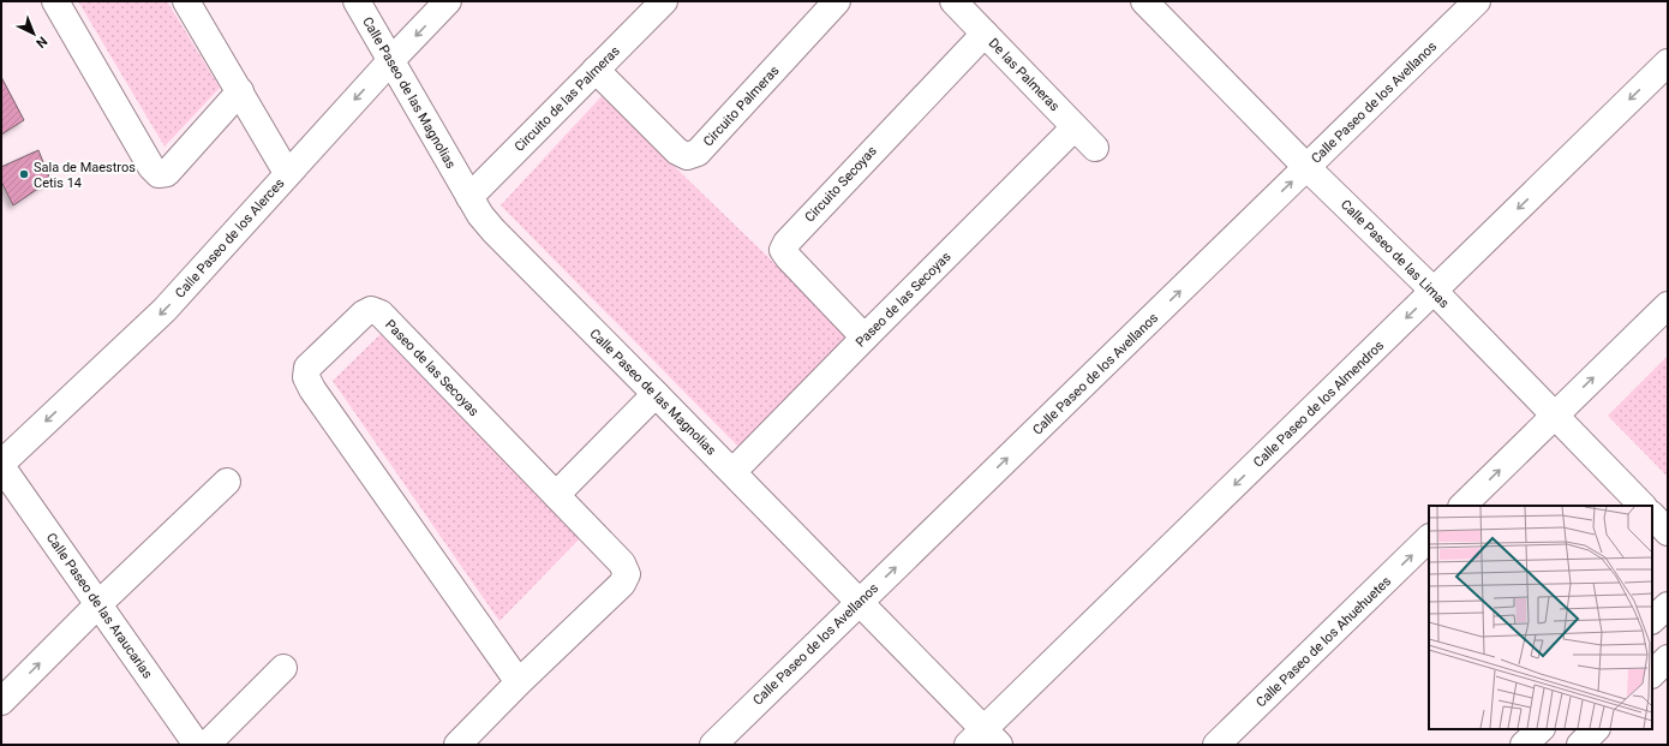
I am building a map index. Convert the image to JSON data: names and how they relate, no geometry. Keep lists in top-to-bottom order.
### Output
{
  "streets": {
    "street": [
      "De las Palmeras",
      "Calle Paseo de las Magnolias",
      "Circuito de las Palmeras",
      "Calle Paseo de los Avellanos",
      "Circuito Palmeras",
      "Circuito Secoyas",
      "Calle Paseo de los Alerces",
      "Calle Paseo de las Limas",
      "Paseo de las Secoyas",
      "Calle Paseo de los Almendros",
      "Calle Paseo de las Araucarias",
      "Calle Paseo de los Ahuehuetes"
    ]
  },
  "crossings": [
    ["De las Palmeras", "Circuito Secoyas"],
    ["De las Palmeras", "Paseo de las Secoyas"],
    ["Calle Paseo de las Magnolias", "Circuito de las Palmeras"],
    ["Calle Paseo de las Magnolias", "Calle Paseo de los Avellanos"],
    ["Calle Paseo de las Magnolias", "Calle Paseo de los Alerces"],
    ["Calle Paseo de las Magnolias", "Paseo de las Secoyas"],
    ["Calle Paseo de las Magnolias", "Calle Paseo de los Almendros"],
    ["Circuito de las Palmeras", "Circuito Palmeras"],
    ["Calle Paseo de los Avellanos", "Calle Paseo de las Limas"],
    ["Circuito Secoyas", "Paseo de las Secoyas"],
    ["Calle Paseo de los Alerces", "Calle Paseo de las Araucarias"],
    ["Calle Paseo de las Limas", "Calle Paseo de los Almendros"]
  ],
  "one_way": [
    "Calle Paseo de los Avellanos",
    "Calle Paseo de los Alerces",
    "Calle Paseo de los Almendros",
    "Calle Paseo de los Ahuehuetes"
  ],
  "places": ["Sala de Maestros Cetis 14"],
  "north": "bottom right"
}
